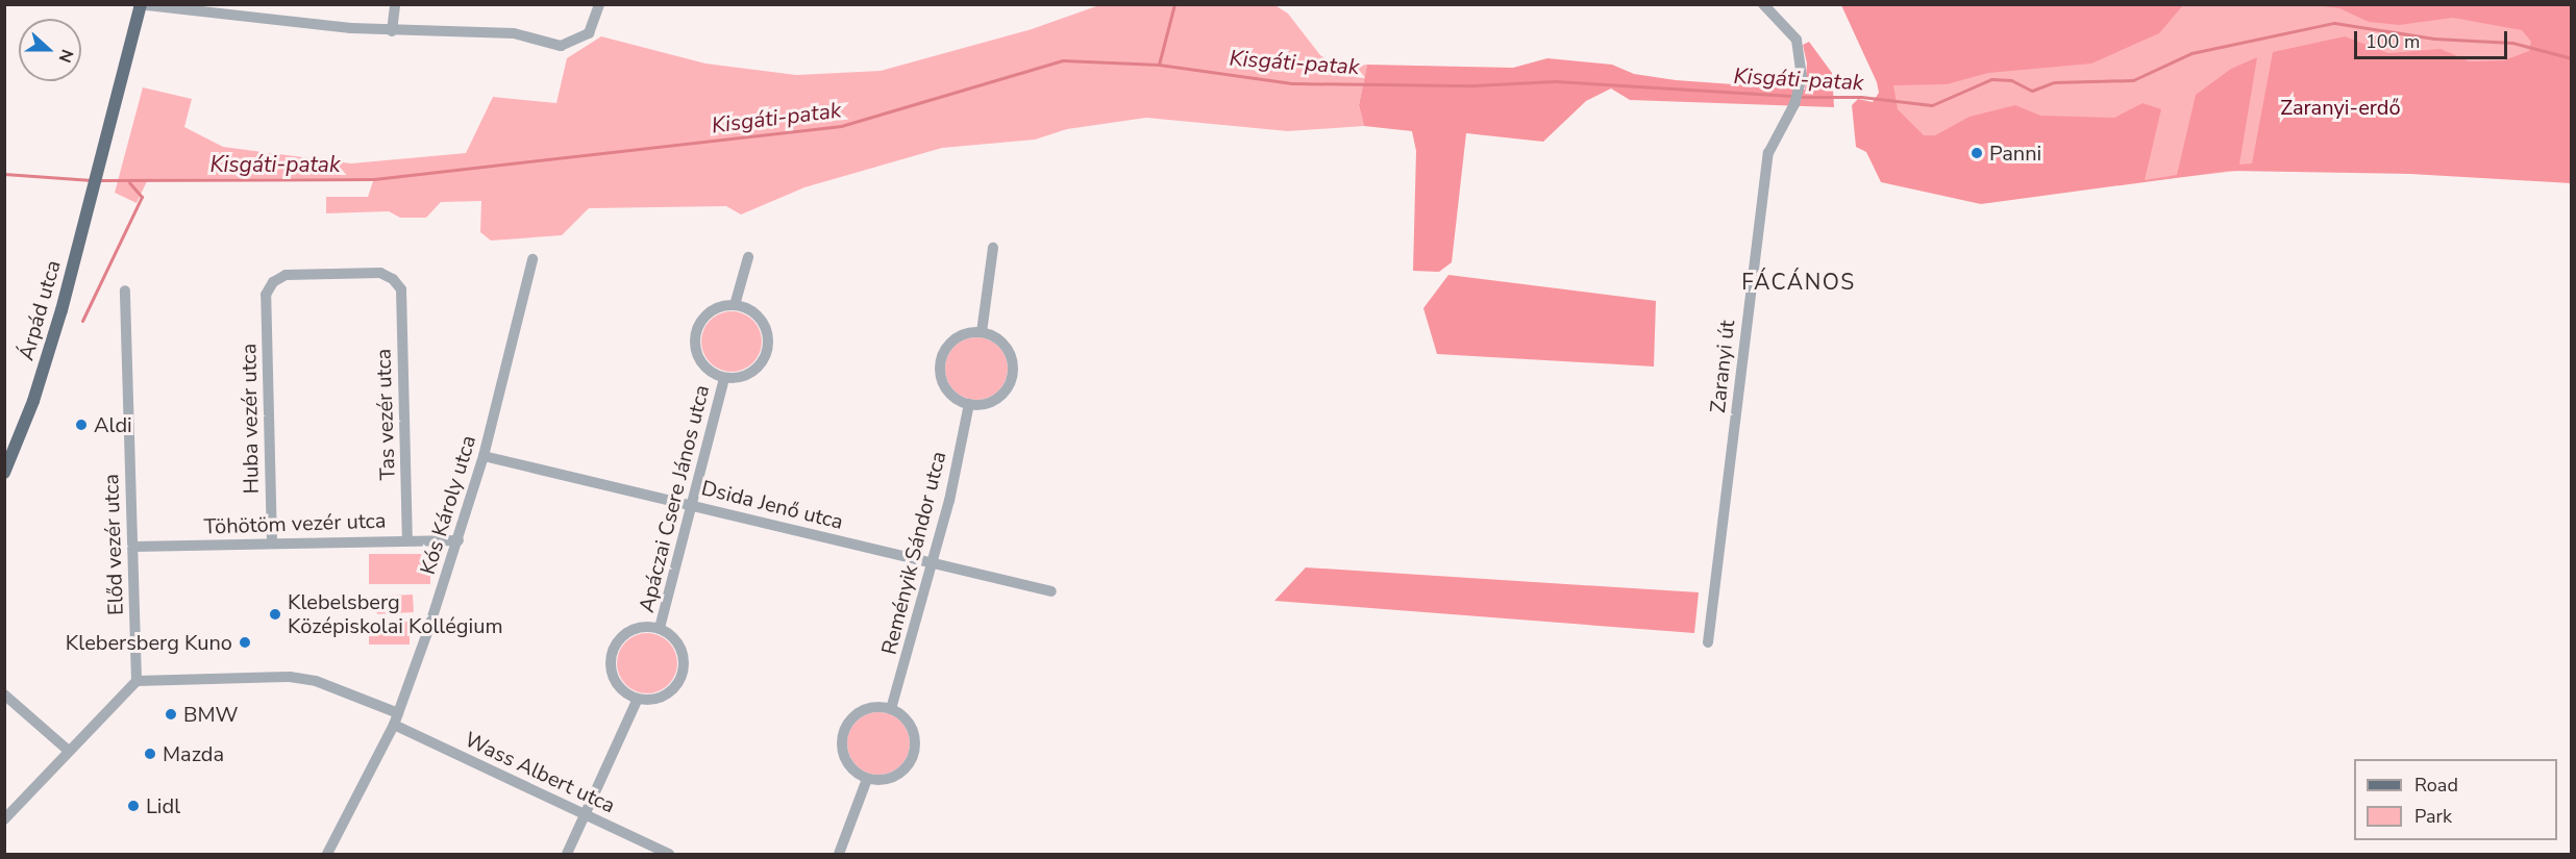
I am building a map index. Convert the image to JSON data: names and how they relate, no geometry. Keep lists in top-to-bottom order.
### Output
{
  "streets": {
    "main road": ["Árpád utca"],
    "street": [
      "Zaranyi út",
      "Tas vezér utca",
      "Huba vezér utca",
      "Apáczai Csere János utca",
      "Kós Károly utca",
      "Dsida Jenő utca",
      "Töhötöm vezér utca",
      "Előd vezér utca",
      "Reményik Sándor utca",
      "Wass Albert utca"
    ]
  },
  "crossings": [
    ["Tas vezér utca", "Huba vezér utca"],
    ["Tas vezér utca", "Töhötöm vezér utca"],
    ["Huba vezér utca", "Töhötöm vezér utca"],
    ["Apáczai Csere János utca", "Dsida Jenő utca"],
    ["Kós Károly utca", "Dsida Jenő utca"],
    ["Kós Károly utca", "Töhötöm vezér utca"],
    ["Kós Károly utca", "Wass Albert utca"],
    ["Dsida Jenő utca", "Reményik Sándor utca"],
    ["Töhötöm vezér utca", "Előd vezér utca"],
    ["Előd vezér utca", "Wass Albert utca"]
  ],
  "districts": ["FÁCÁNOS"],
  "water": ["Kisgáti-patak"],
  "parks": ["Zaranyi-erdő"],
  "places": [
    "Panni",
    "Aldi",
    "Klebelsberg Középiskolai Kollégium",
    "Klebersberg Kuno",
    "BMW",
    "Mazda",
    "Lidl"
  ],
  "legend": ["Road", "Park"],
  "scale_bar": "100 m",
  "north": "right"
}
